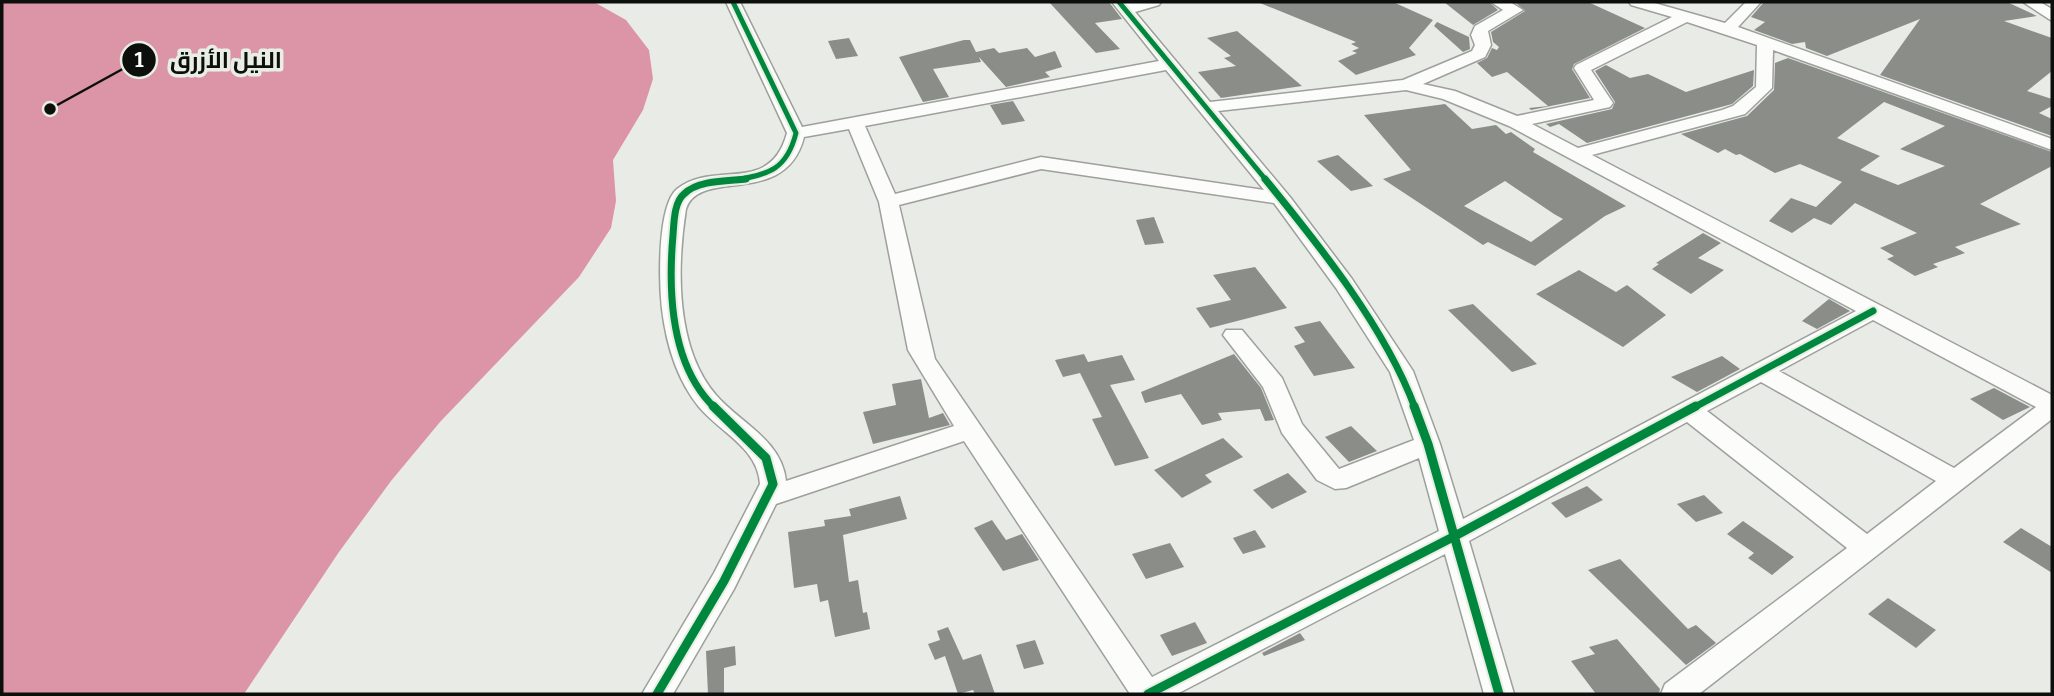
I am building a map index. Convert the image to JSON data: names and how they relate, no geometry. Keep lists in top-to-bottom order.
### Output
{
  "places": ["النيل الأزرق"]
}
